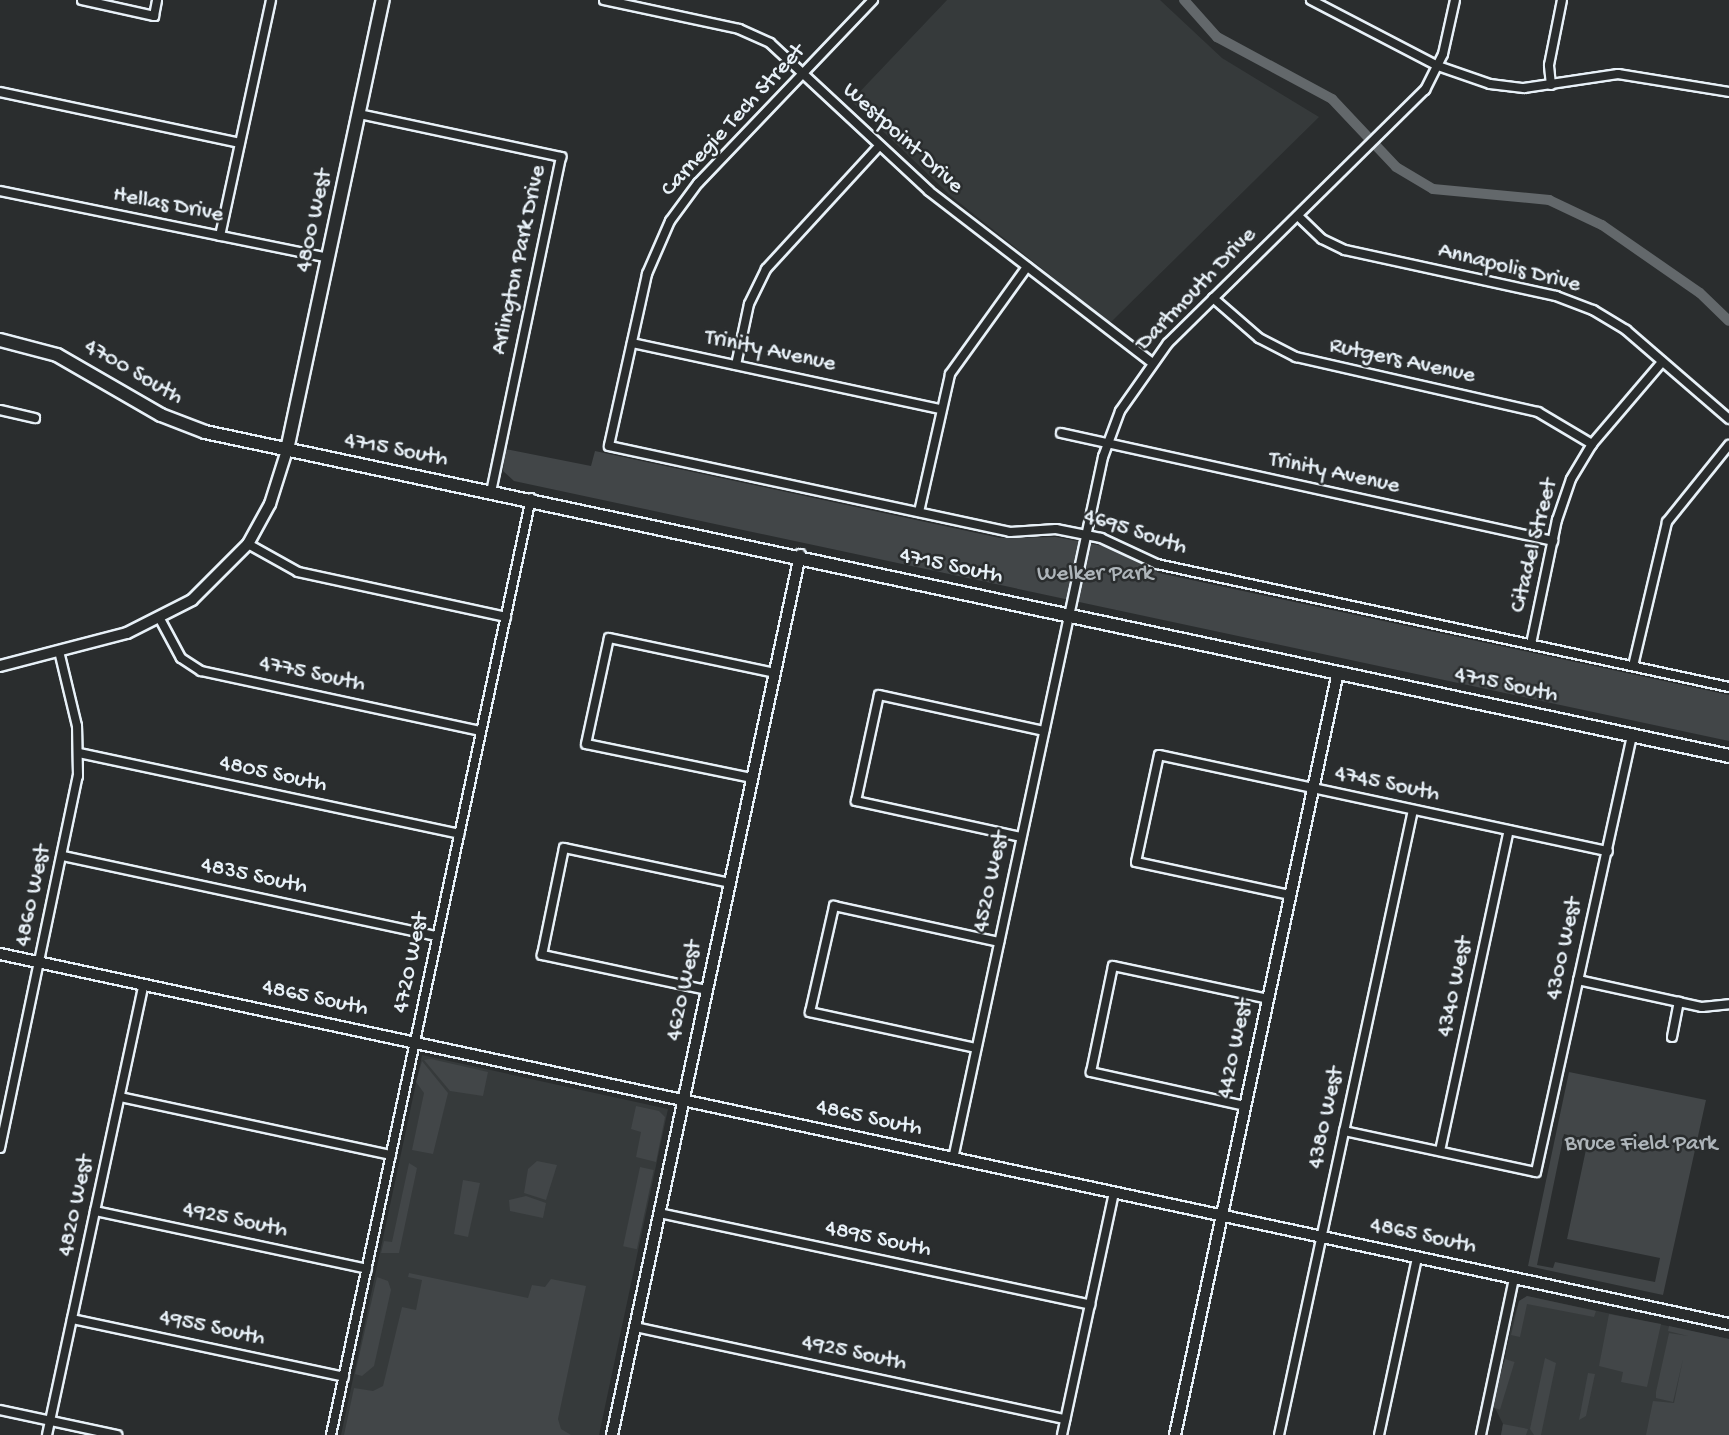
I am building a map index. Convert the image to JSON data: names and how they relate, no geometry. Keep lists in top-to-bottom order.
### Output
{
  "streets": {
    "main road": ["4800 West", "4700 South", "4715 South"],
    "street": [
      "Carnegie Tech Street",
      "Westpoint Drive",
      "Hellas Drive",
      "Arlington Park Drive",
      "Annapolis Drive",
      "Dartmouth Drive",
      "Trinity Avenue",
      "Rutgers Avenue",
      "4695 South",
      "Citadel Street",
      "4775 South",
      "4805 South",
      "4745 South",
      "4835 South",
      "4520 West",
      "4860 West",
      "4300 West",
      "4720 West",
      "4340 West",
      "4620 West",
      "4865 South",
      "4420 West",
      "4380 West",
      "4820 West",
      "4925 South",
      "4895 South",
      "4955 South"
    ]
  },
  "crossings": [
    ["Carnegie Tech Street", "Westpoint Drive"],
    ["Carnegie Tech Street", "Trinity Avenue"],
    ["Carnegie Tech Street", "4695 South"],
    ["Westpoint Drive", "Dartmouth Drive"],
    ["Hellas Drive", "4800 West"],
    ["4800 West", "Arlington Park Drive"],
    ["4800 West", "4700 South"],
    ["4800 West", "4715 South"],
    ["Arlington Park Drive", "4715 South"],
    ["Annapolis Drive", "Dartmouth Drive"],
    ["Annapolis Drive", "Citadel Street"],
    ["Dartmouth Drive", "Trinity Avenue"],
    ["Dartmouth Drive", "Rutgers Avenue"],
    ["Dartmouth Drive", "4715 South"],
    ["Dartmouth Drive", "4695 South"],
    ["Dartmouth Drive", "4520 West"],
    ["Trinity Avenue", "Citadel Street"],
    ["Rutgers Avenue", "Citadel Street"],
    ["4700 South", "4715 South"],
    ["4715 South", "4520 West"],
    ["4715 South", "4300 West"],
    ["4715 South", "4720 West"],
    ["4715 South", "4620 West"],
    ["4715 South", "4420 West"],
    ["4695 South", "Citadel Street"],
    ["4775 South", "4720 West"],
    ["4805 South", "4860 West"],
    ["4805 South", "4720 West"],
    ["4745 South", "4300 West"],
    ["4745 South", "4340 West"],
    ["4745 South", "4420 West"],
    ["4745 South", "4380 West"],
    ["4835 South", "4860 West"],
    ["4835 South", "4720 West"],
    ["4520 West", "4865 South"],
    ["4860 West", "4865 South"],
    ["4300 West", "4340 West"],
    ["4720 West", "4865 South"],
    ["4720 West", "4925 South"],
    ["4720 West", "4955 South"],
    ["4620 West", "4865 South"],
    ["4620 West", "4925 South"],
    ["4620 West", "4895 South"],
    ["4865 South", "4420 West"],
    ["4865 South", "4380 West"],
    ["4865 South", "4820 West"],
    ["4820 West", "4925 South"],
    ["4820 West", "4955 South"]
  ],
  "parks": ["Welker Park", "Bruce Field Park"]
}
